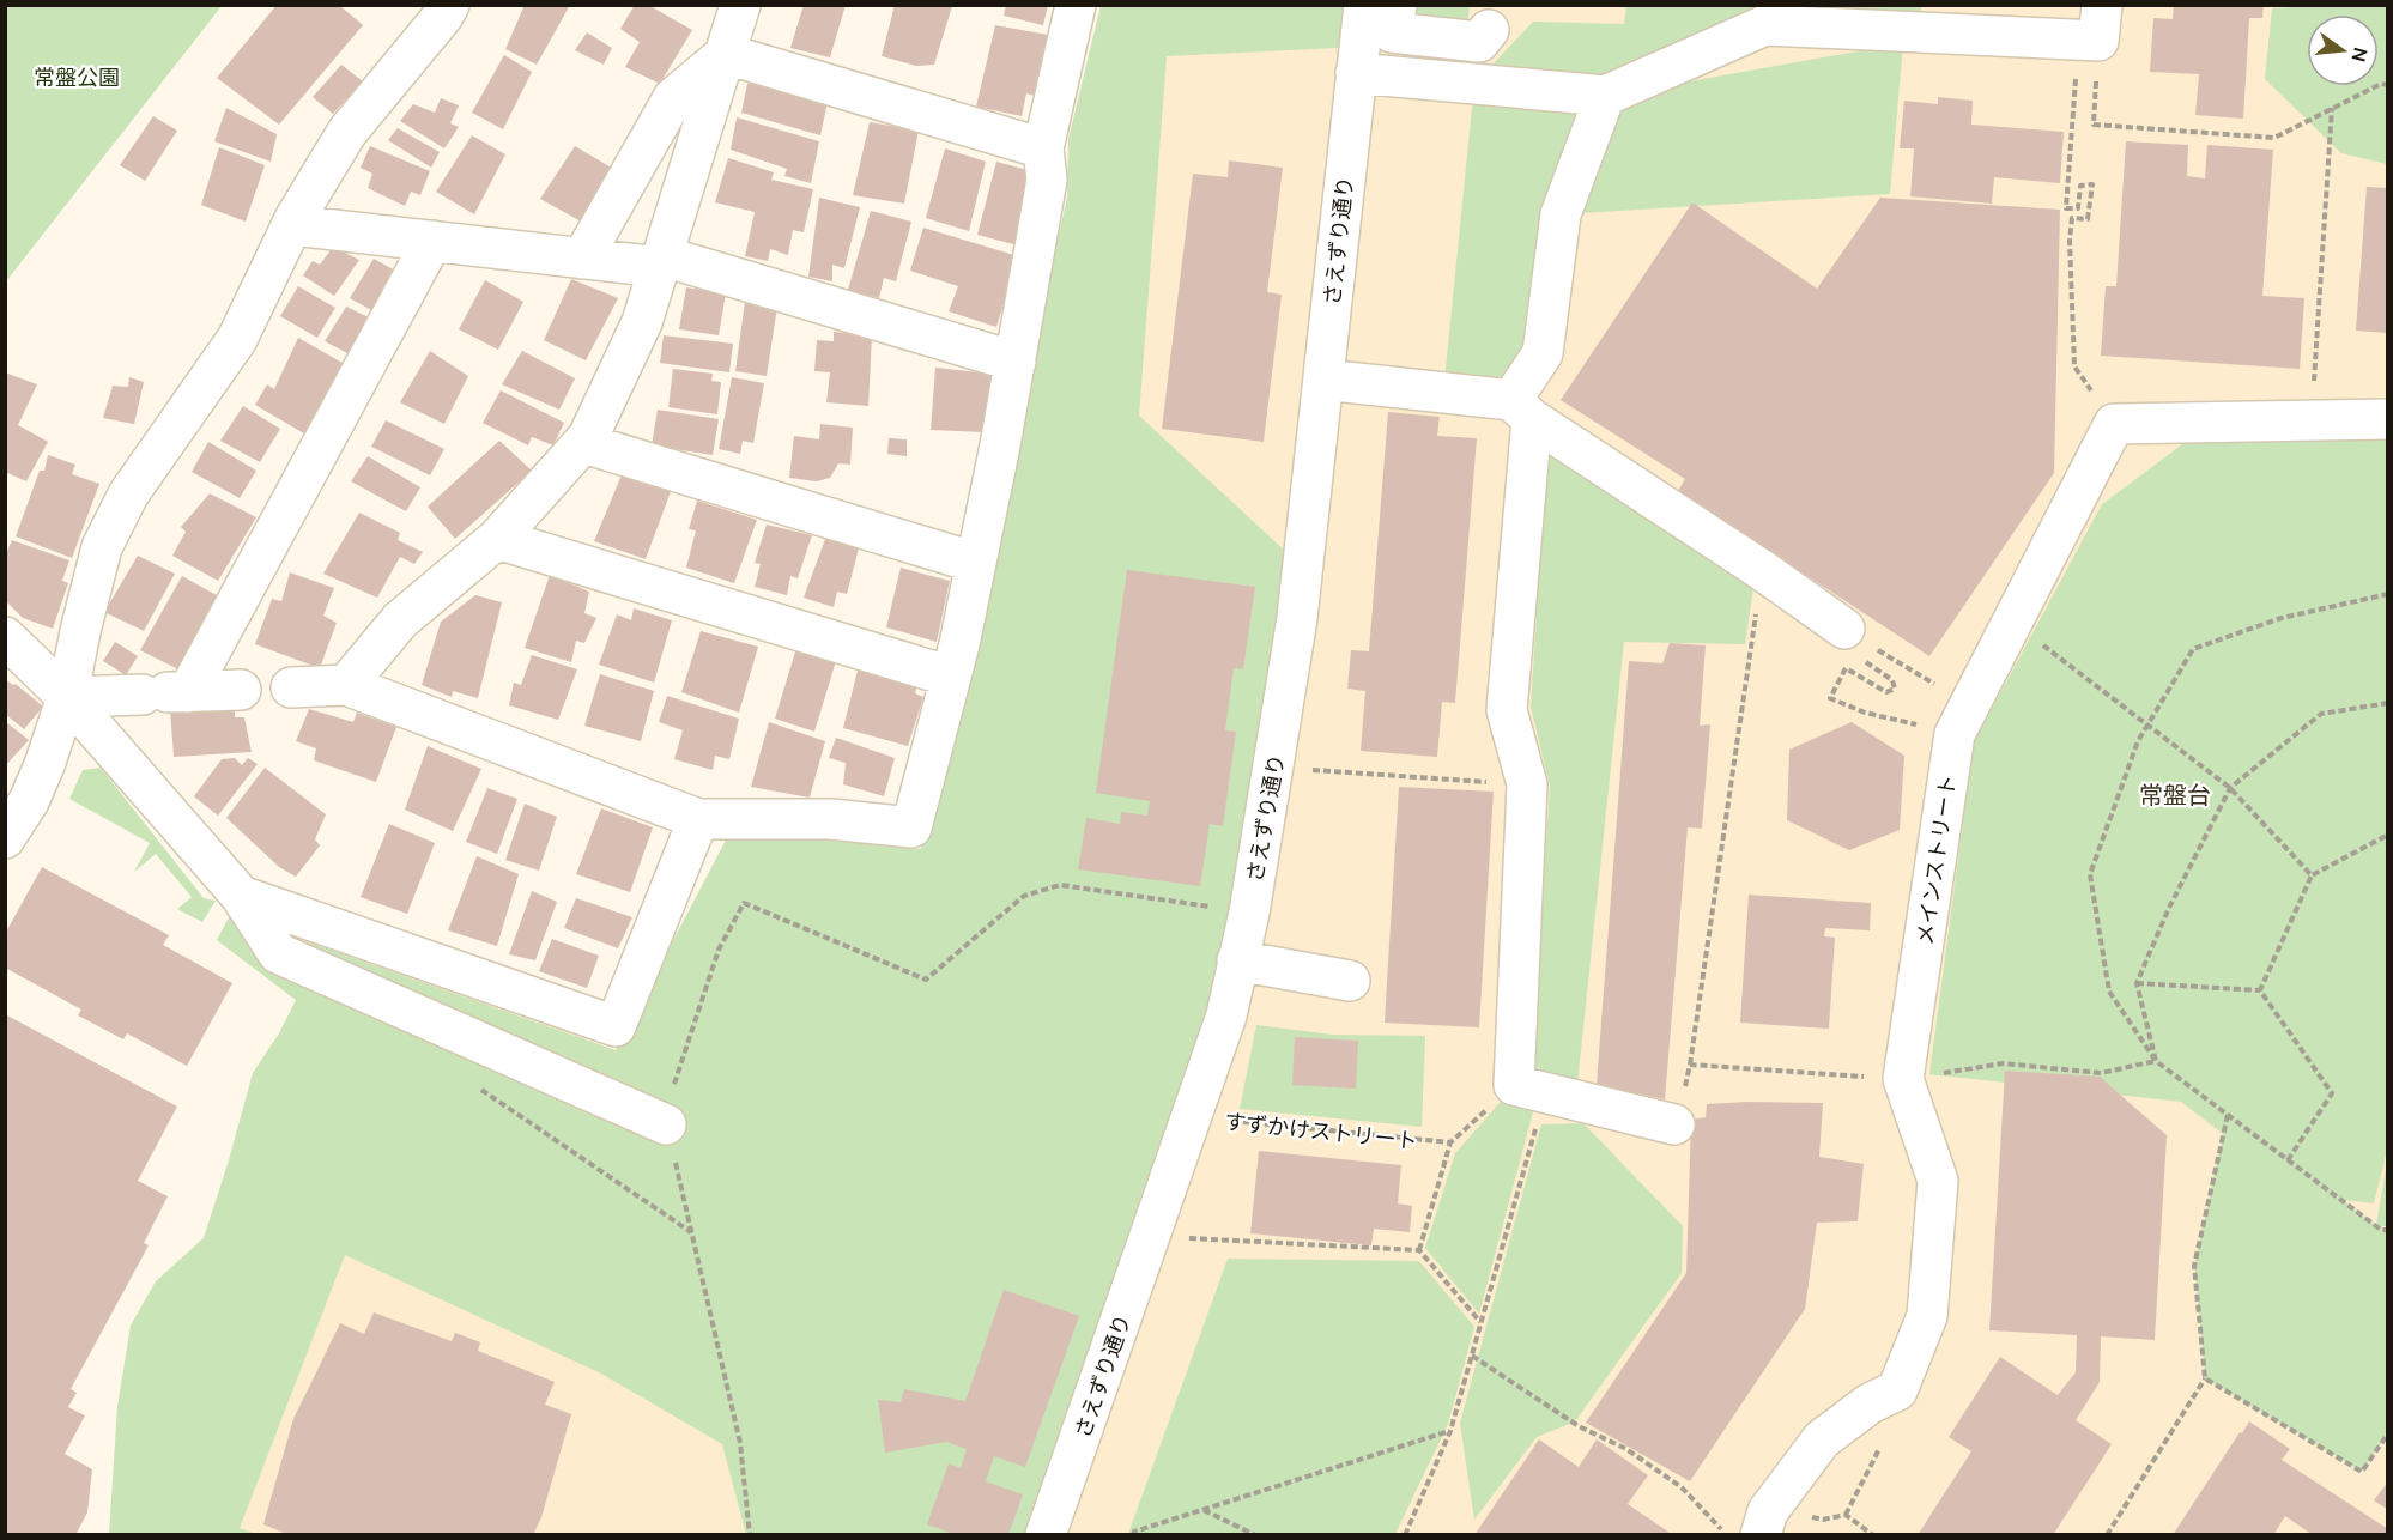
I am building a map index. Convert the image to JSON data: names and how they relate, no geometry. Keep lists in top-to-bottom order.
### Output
{
  "streets": {
    "street": ["さえずり通り", "メインストリート"],
    "path": ["すずかけストリート"]
  },
  "crossings": [
    ["さえずり通り", "すずかけストリート"]
  ],
  "districts": ["常盤台"],
  "parks": ["常盤公園"],
  "north": "right"
}
